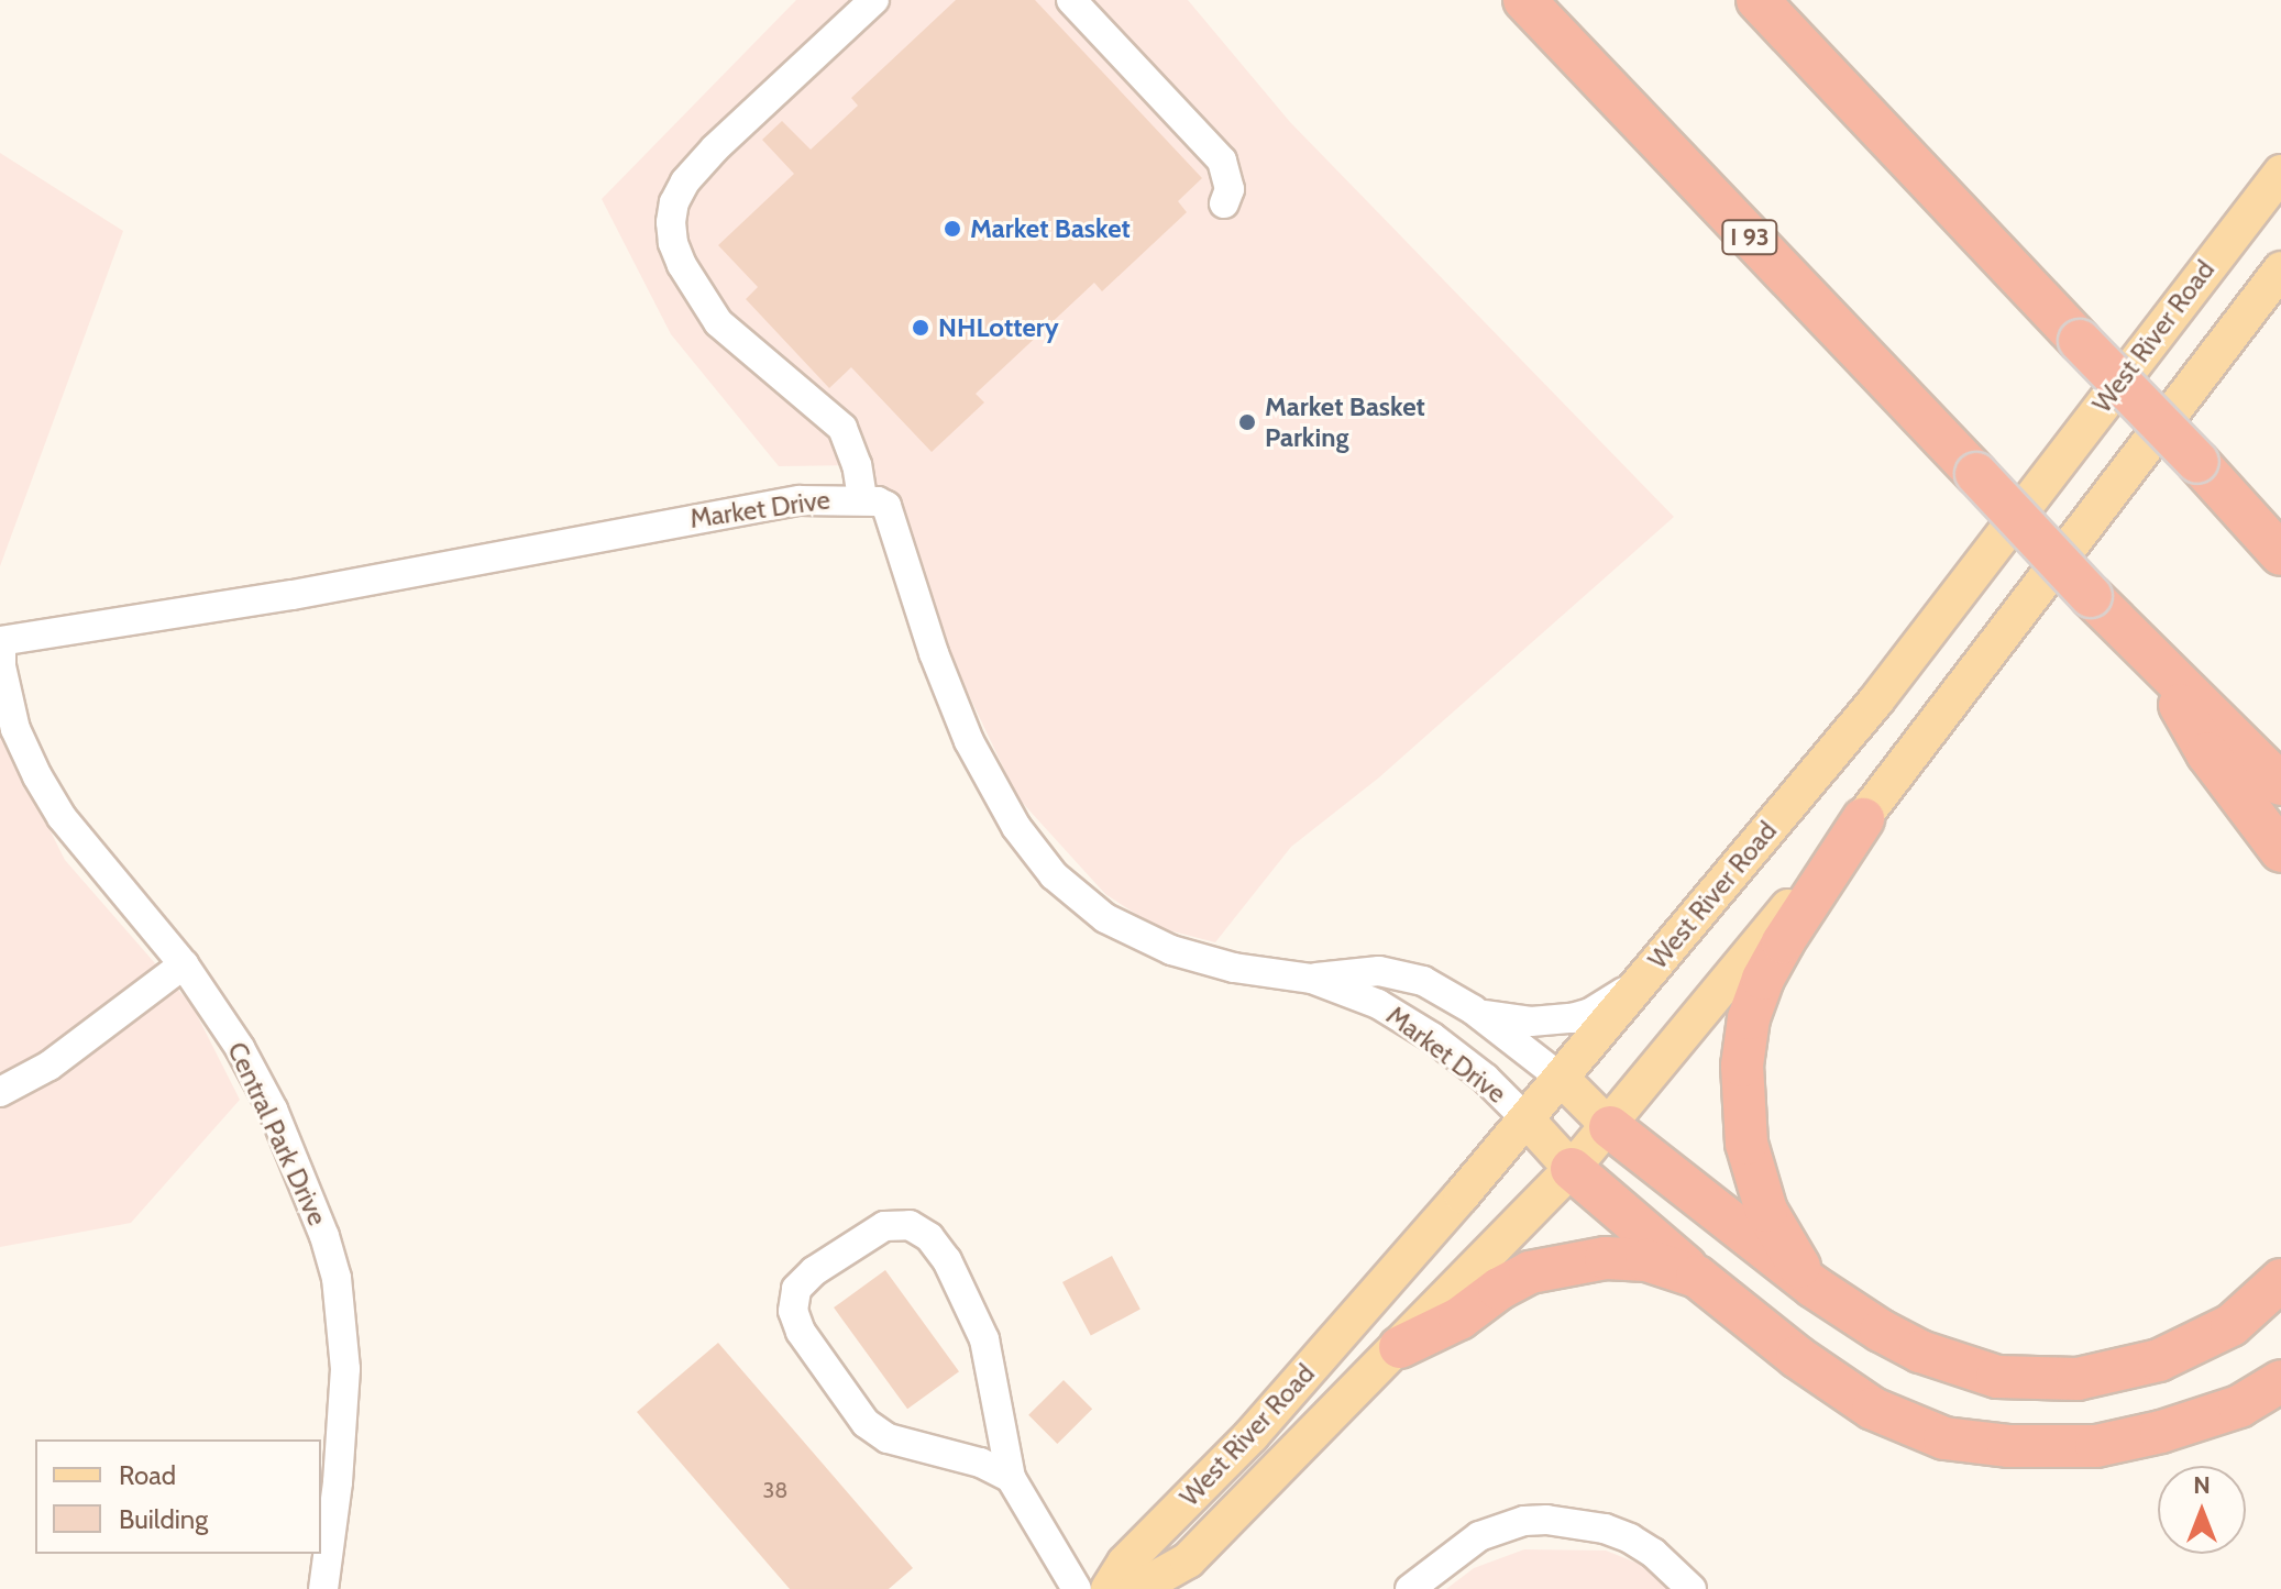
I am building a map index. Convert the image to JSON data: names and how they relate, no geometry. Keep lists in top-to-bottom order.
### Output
{
  "streets": {
    "highway": ["I 93"],
    "main road": ["West River Road"],
    "street": ["Market Drive", "Central Park Drive"]
  },
  "crossings": [
    ["West River Road", "Market Drive"],
    ["Market Drive", "Central Park Drive"]
  ],
  "places": ["Market Basket", "NHLottery", "Market Basket Parking"],
  "house_numbers": ["38"],
  "legend": ["Road", "Building"],
  "north": "top"
}
